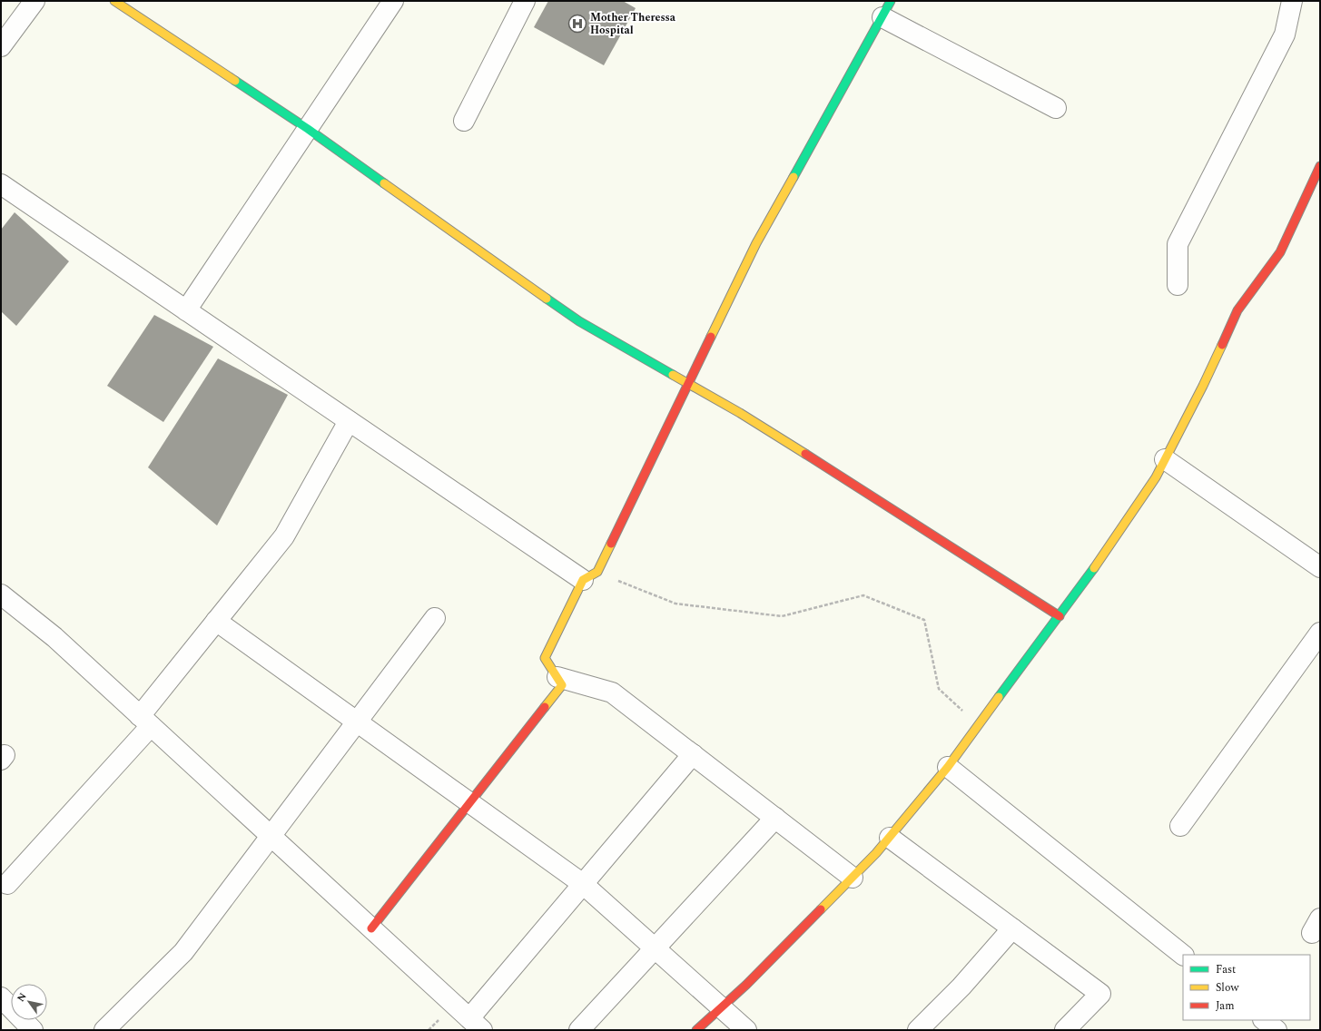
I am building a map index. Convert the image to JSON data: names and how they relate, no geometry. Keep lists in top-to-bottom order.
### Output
{
  "places": {
    "hospital": ["Mother Theressa Hospital"]
  },
  "legend": ["Fast", "Slow", "Jam"],
  "north": "top left"
}
